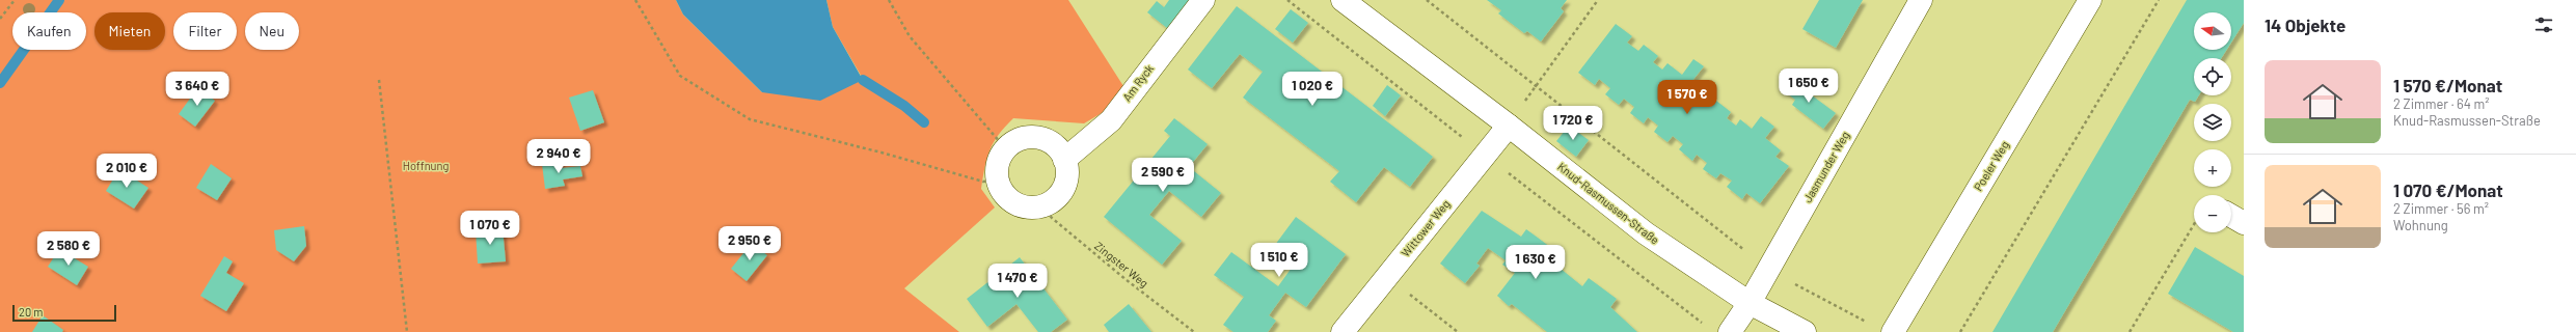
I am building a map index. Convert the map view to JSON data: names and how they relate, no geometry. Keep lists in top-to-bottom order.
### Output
{
  "streets": {
    "street": [
      "Am Ryck",
      "Poeler Weg",
      "Jasmunder Weg",
      "Knud-Rasmussen-Straße",
      "Wittower Weg"
    ],
    "path": ["Zingster Weg"]
  },
  "crossings": [
    ["Am Ryck", "Zingster Weg"],
    ["Jasmunder Weg", "Knud-Rasmussen-Straße"],
    ["Knud-Rasmussen-Straße", "Wittower Weg"]
  ],
  "parks": ["Hoffnung"],
  "scale_bar": "20 m",
  "north": "left",
  "page": {
    "heading": "14 Objekte",
    "map_buttons": ["+", "−"],
    "chip": [
      "Kaufen",
      "Mieten",
      "Filter",
      "Neu"
    ],
    "list": [
      {
        "name": "1 570 €/Monat",
        "note": "2 Zimmer · 64 m² · Knud-Rasmussen-Straße"
      },
      {
        "name": "1 070 €/Monat",
        "note": "2 Zimmer · 56 m² · Wohnung"
      }
    ],
    "price": [
      "1 650 €",
      "3 640 €",
      "1 020 €",
      "1 570 €",
      "1 720 €",
      "2 940 €",
      "2 010 €",
      "2 590 €",
      "1 070 €",
      "2 950 €",
      "2 580 €",
      "1 510 €",
      "1 630 €",
      "1 470 €"
    ],
    "scale": "20 m"
  }
}
